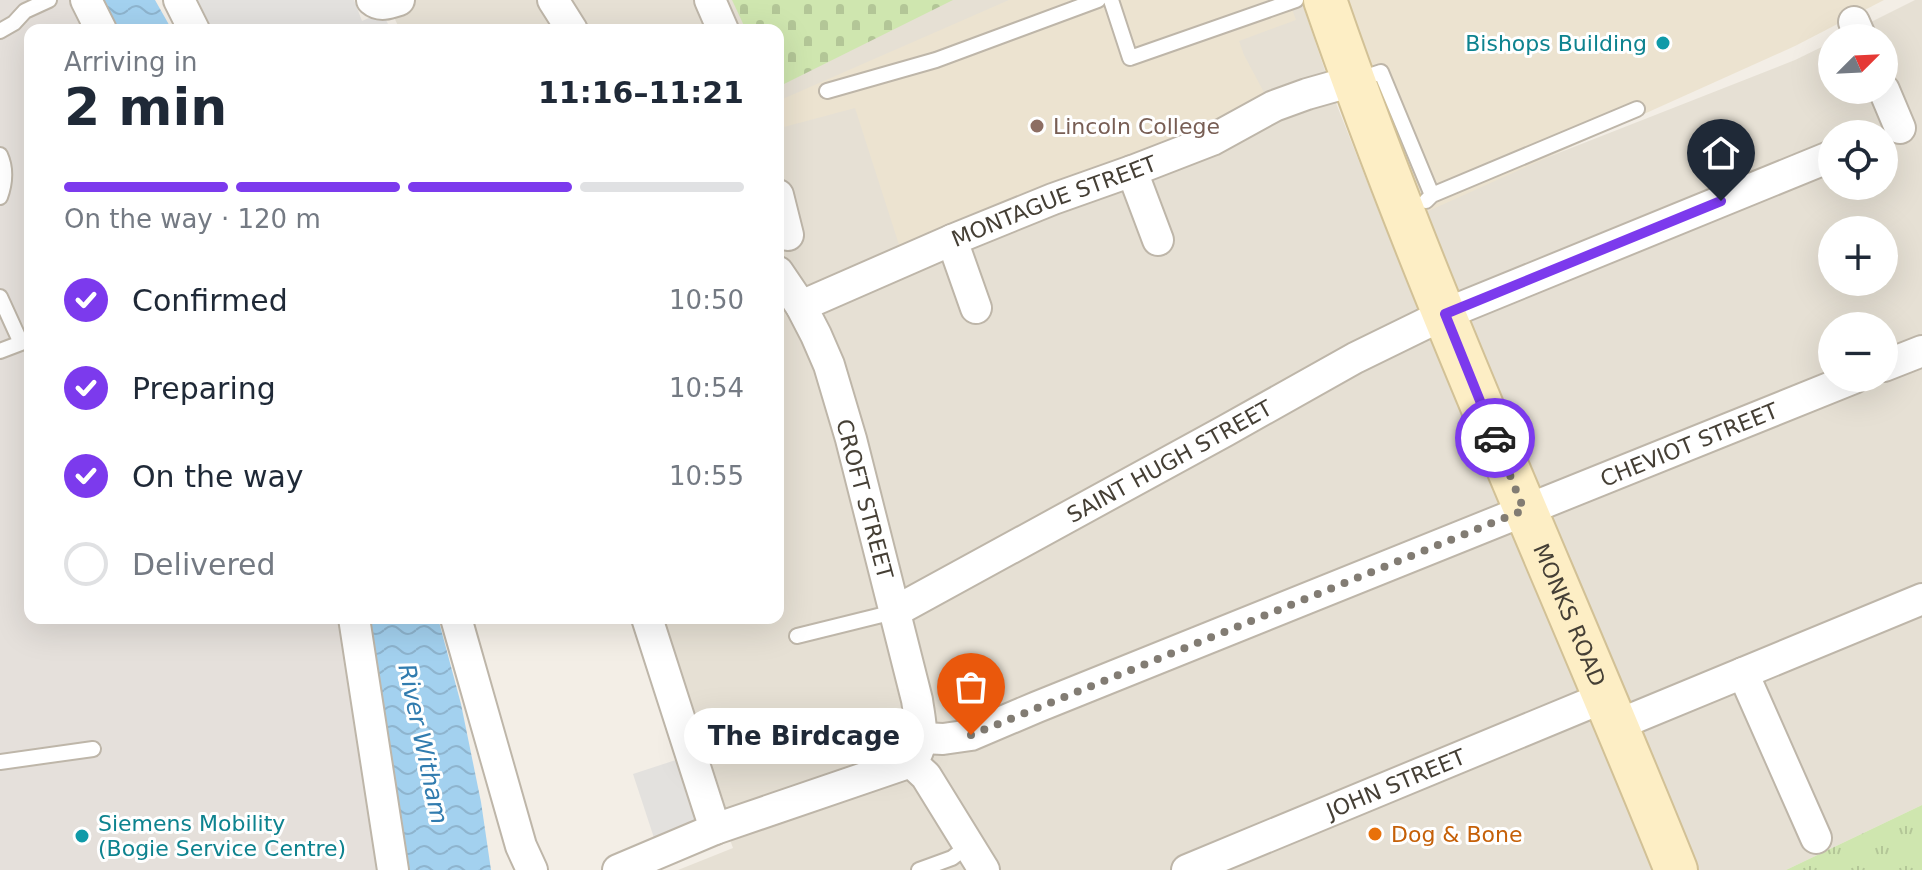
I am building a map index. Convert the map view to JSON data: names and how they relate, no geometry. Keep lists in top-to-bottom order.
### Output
{
  "streets": {
    "main road": ["MONKS ROAD"],
    "street": [
      "MONTAGUE STREET",
      "CHEVIOT STREET",
      "SAINT HUGH STREET",
      "CROFT STREET",
      "JOHN STREET"
    ]
  },
  "crossings": [
    ["MONTAGUE STREET", "CROFT STREET"],
    ["MONTAGUE STREET", "MONKS ROAD"],
    ["CHEVIOT STREET", "CROFT STREET"],
    ["CHEVIOT STREET", "MONKS ROAD"],
    ["SAINT HUGH STREET", "CROFT STREET"],
    ["SAINT HUGH STREET", "MONKS ROAD"],
    ["MONKS ROAD", "JOHN STREET"]
  ],
  "water": ["River Witham"],
  "places": [
    "Bishops Building",
    "Lincoln College",
    "The Birdcage",
    "Dog & Bone",
    "Siemens Mobility (Bogie Service Centre)"
  ],
  "north": "top right",
  "page": {
    "map_buttons": ["+", "−"],
    "heading": ["2 min", "Arriving in", "11:16–11:21"],
    "bar": "On the way · 120 m",
    "list": [
      ["Confirmed", "10:50"],
      ["Preparing", "10:54"],
      ["On the way", "10:55"],
      "Delivered"
    ],
    "bubble": "The Birdcage"
  }
}
